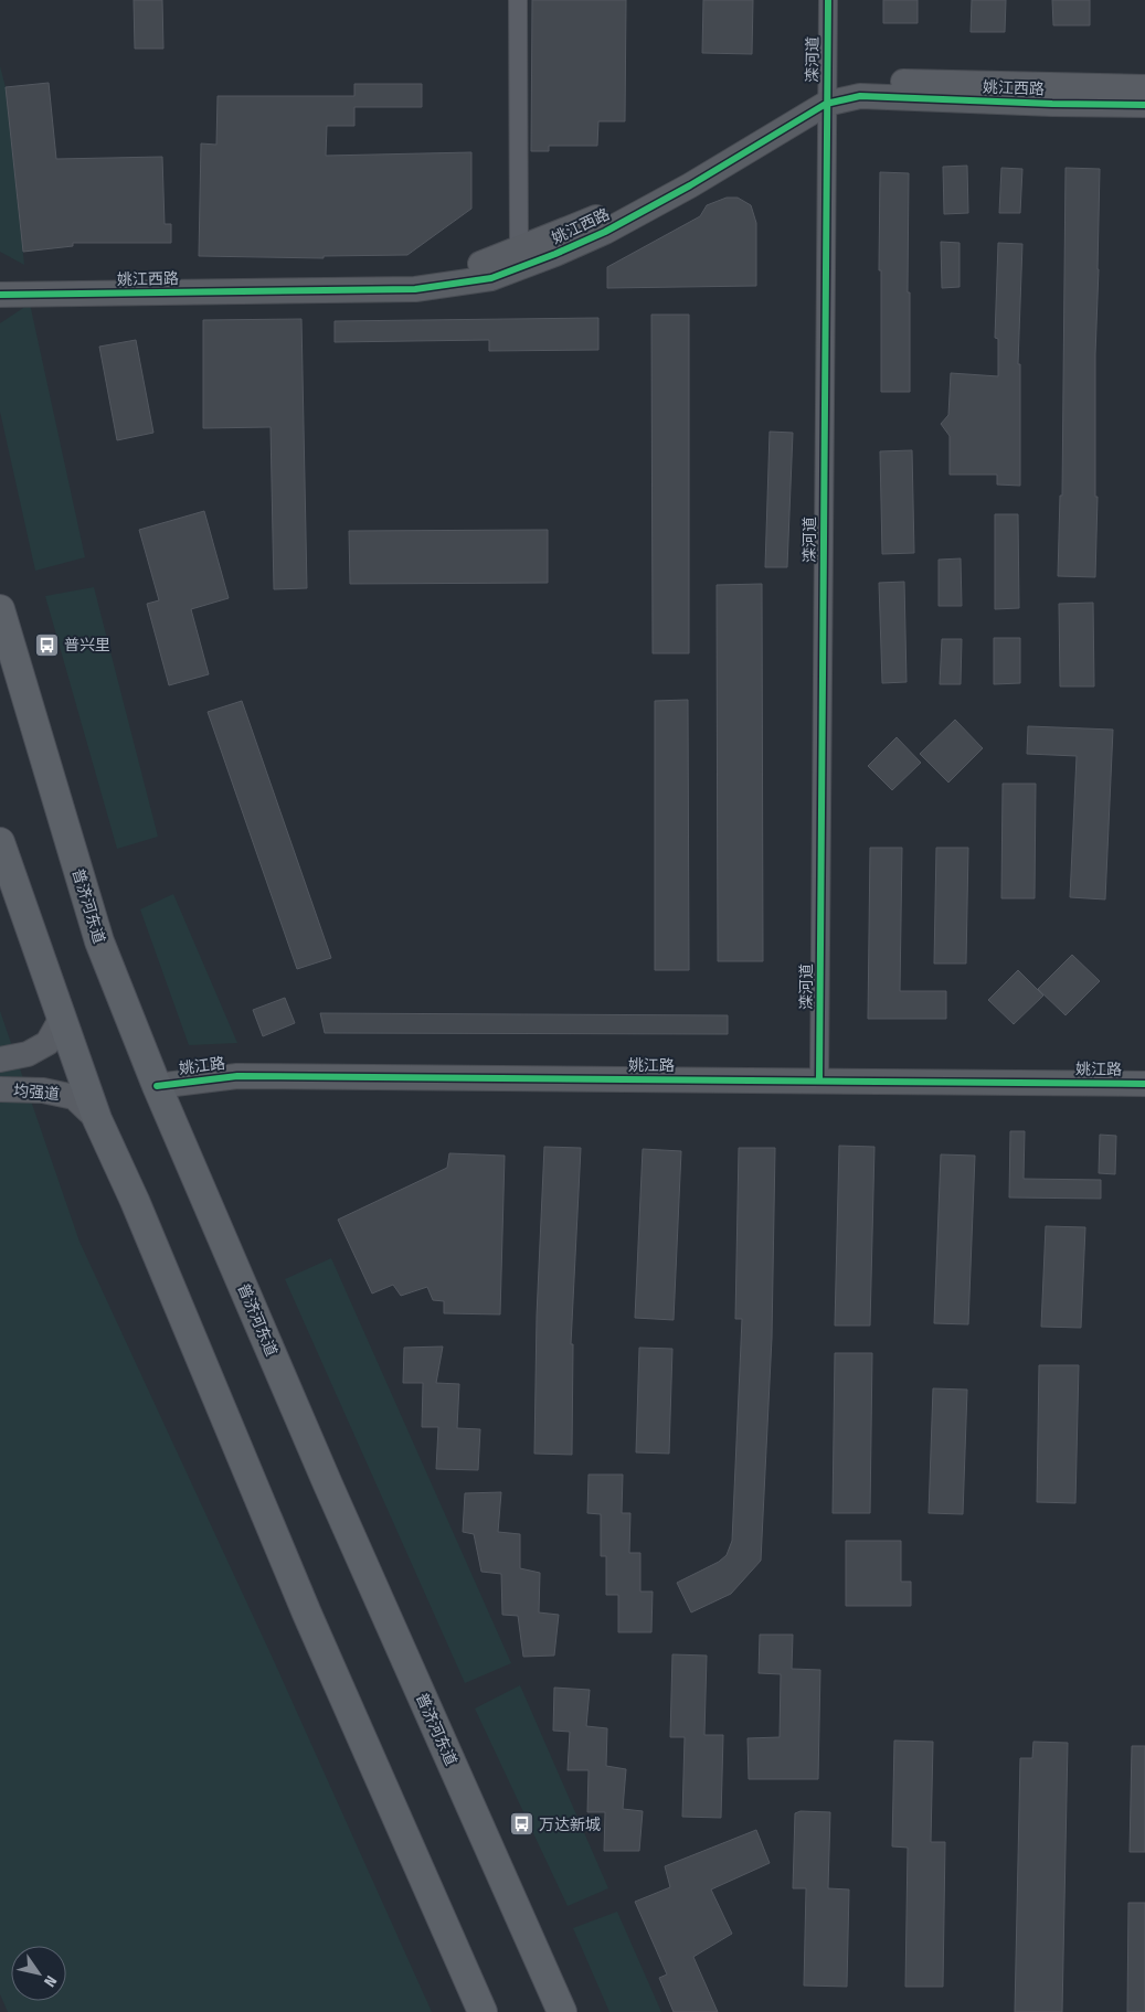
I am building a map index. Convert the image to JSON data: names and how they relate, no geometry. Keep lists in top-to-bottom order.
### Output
{
  "streets": {
    "main road": ["普济河东道"],
    "street": [
      "滦河道",
      "姚江西路",
      "姚江路",
      "均强道"
    ]
  },
  "crossings": [
    ["滦河道", "姚江西路"],
    ["滦河道", "姚江路"],
    ["普济河东道", "姚江路"]
  ],
  "places": {
    "bus stop": ["普兴里", "万达新城"]
  },
  "north": "bottom right"
}
